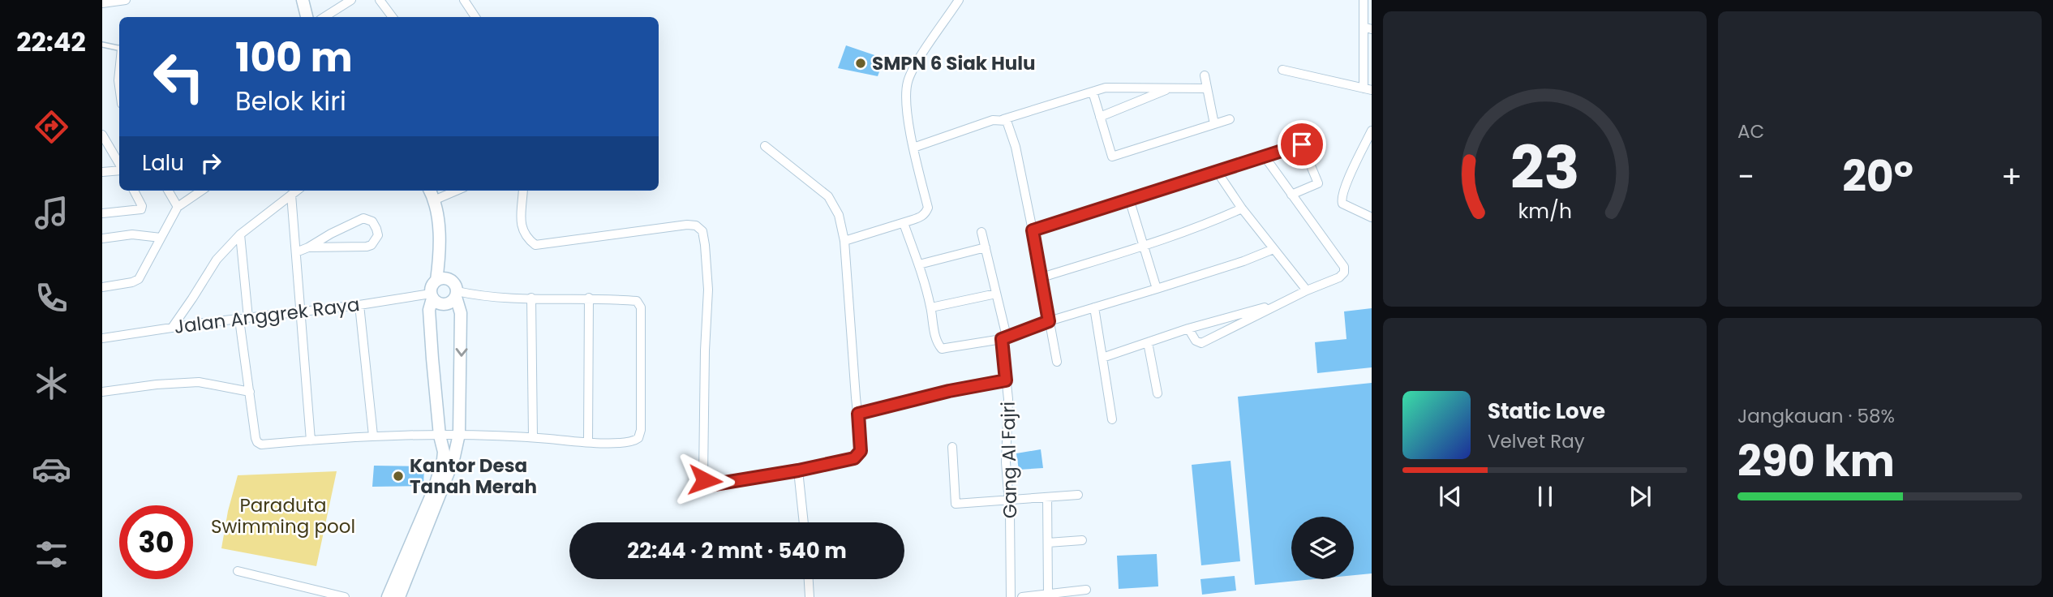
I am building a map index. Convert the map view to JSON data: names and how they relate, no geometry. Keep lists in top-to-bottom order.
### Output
{
  "streets": {
    "street": ["Jalan Anggrek Raya", "Gang Al Fajri"]
  },
  "parks": ["Paraduta Swimming pool"],
  "places": ["SMPN 6 Siak Hulu", "Kantor Desa Tanah Merah"],
  "page": {
    "tabs": "22:42",
    "tile": [
      "AC",
      ["Jangkauan · 58%", "290 km"]
    ],
    "turn": ["100 m", "Belok kiri"],
    "then": "Lalu",
    "heat": ["−", "20°", "+"],
    "song": ["Static Love", "Velvet Ray"],
    "limit": "30",
    "trip": "22:44 · 2 mnt · 540 m",
    "gauge": ["23", "km/h"]
  }
}
